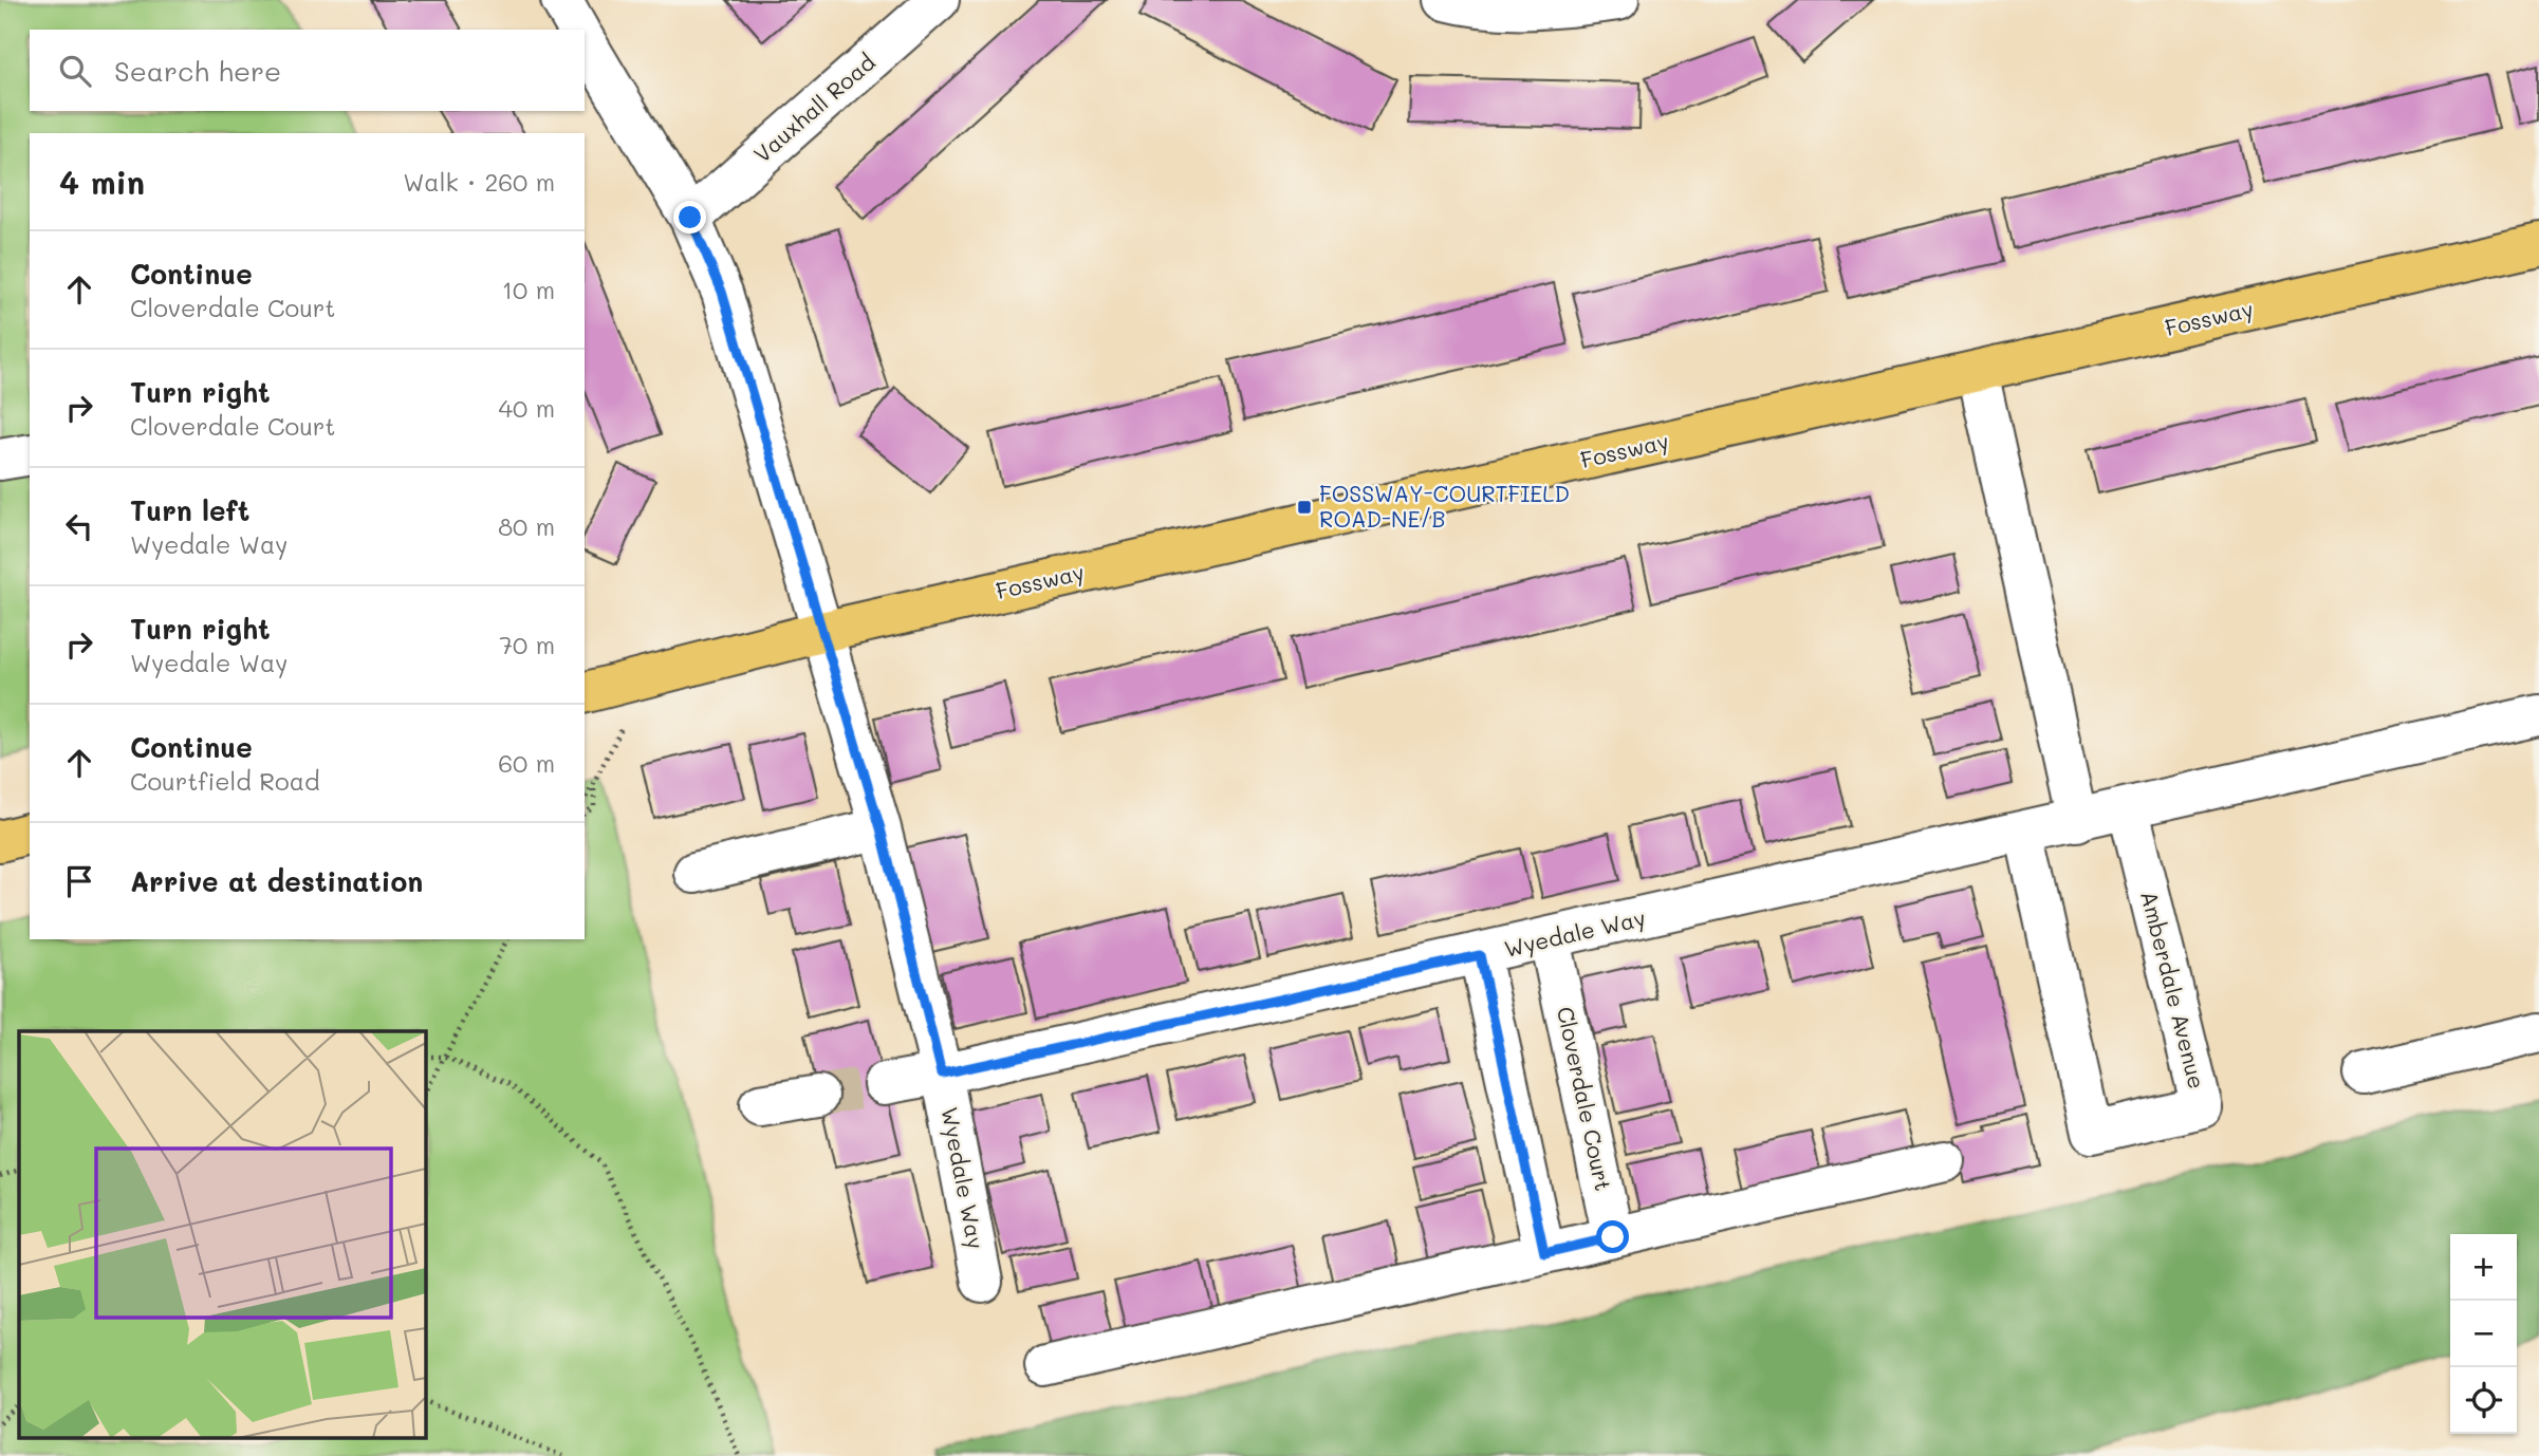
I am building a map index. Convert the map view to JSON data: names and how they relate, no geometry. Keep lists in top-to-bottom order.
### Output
{
  "streets": {
    "main road": ["Fossway"],
    "street": [
      "Vauxhall Road",
      "Wyedale Way",
      "Amberdale Avenue",
      "Cloverdale Court"
    ]
  },
  "crossings": [
    ["Vauxhall Road", "Wyedale Way"],
    ["Fossway", "Wyedale Way"],
    ["Wyedale Way", "Amberdale Avenue"],
    ["Wyedale Way", "Cloverdale Court"]
  ],
  "places": {
    "transit": ["FOSSWAY-COURTFIELD ROAD-NE/B"]
  },
  "page": {
    "search": "Search here",
    "heading": ["4 min", "Walk · 260 m"],
    "list": [
      ["Continue", "Cloverdale Court", "10 m"],
      ["Turn right", "Cloverdale Court", "40 m"],
      ["Turn left", "Wyedale Way", "80 m"],
      ["Turn right", "Wyedale Way", "70 m"],
      ["Continue", "Courtfield Road", "60 m"],
      "Arrive at destination"
    ],
    "map_buttons": ["+", "−"]
  }
}
